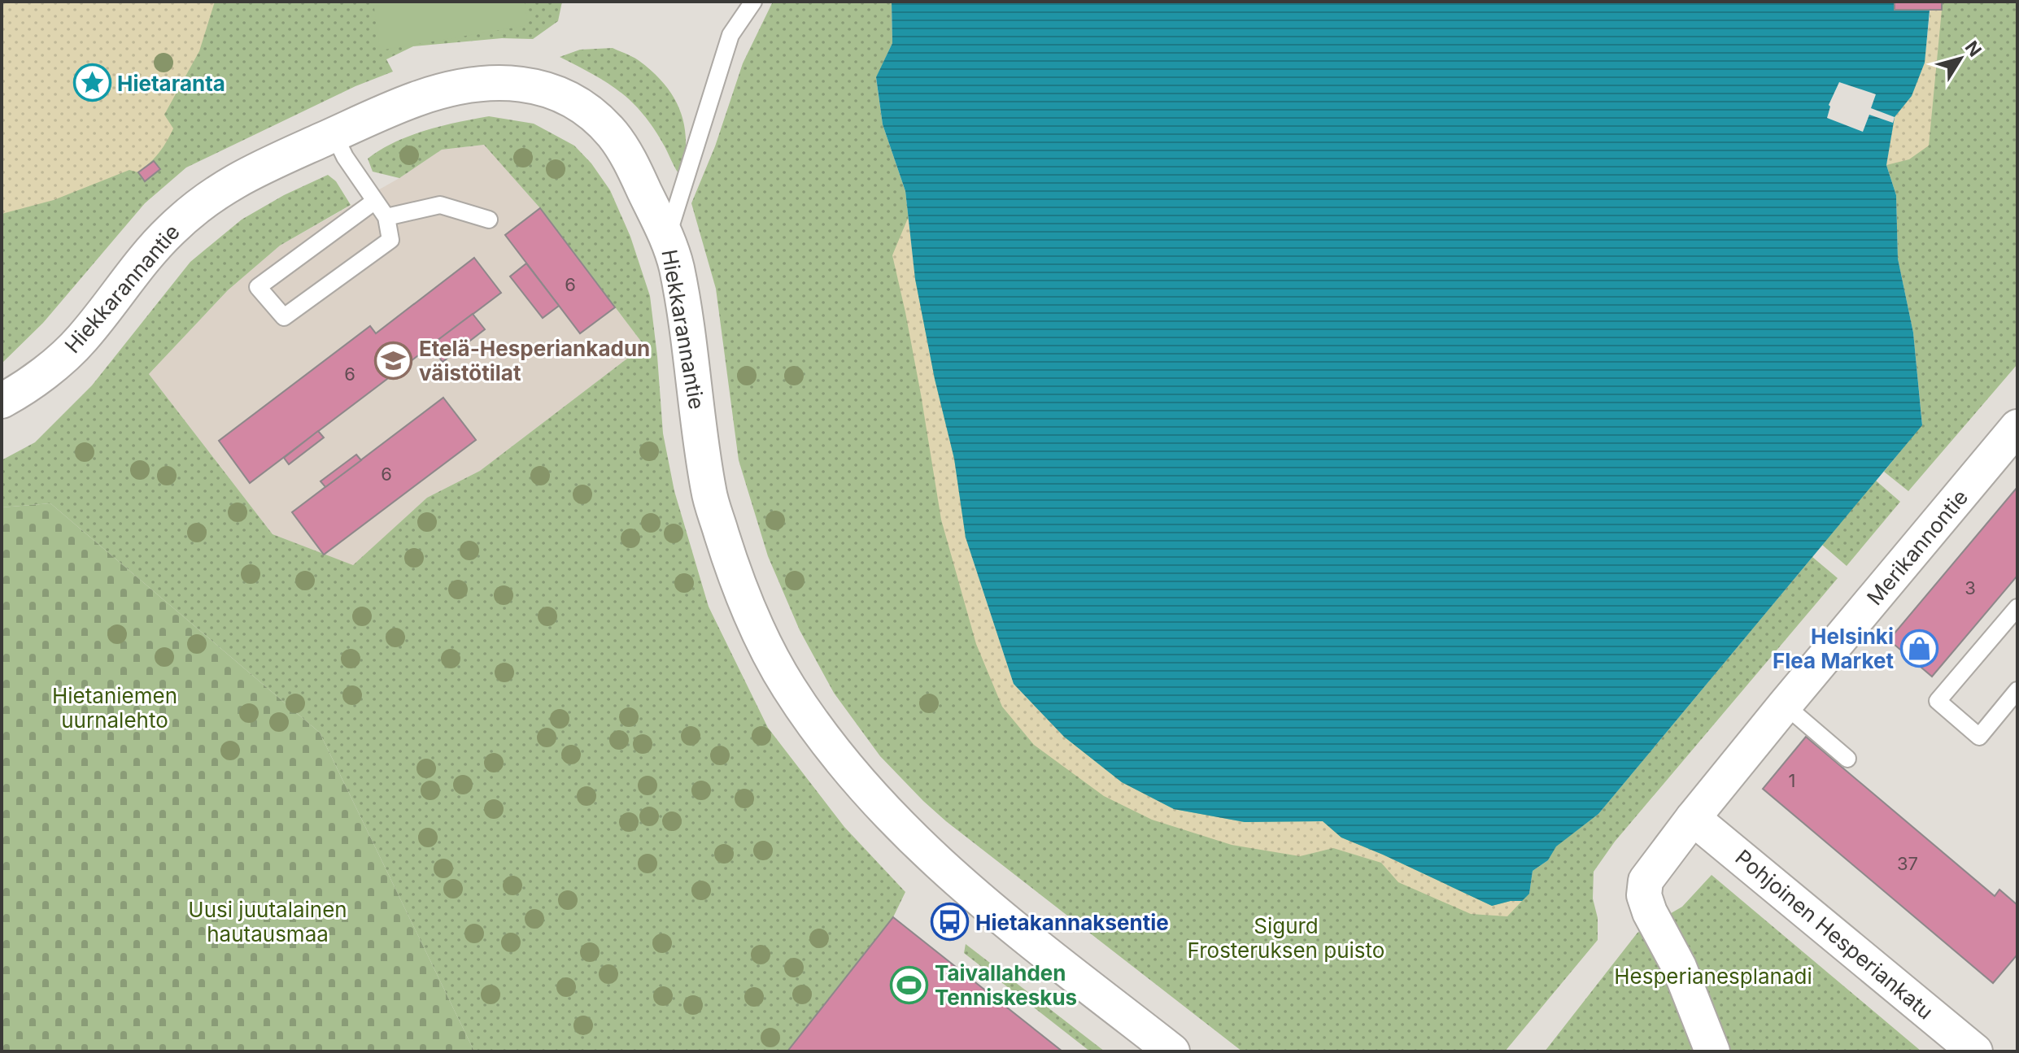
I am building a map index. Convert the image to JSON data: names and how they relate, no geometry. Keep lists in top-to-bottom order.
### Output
{
  "streets": {
    "street": ["Hiekkarannantie", "Merikannontie", "Pohjoinen Hesperiankatu"]
  },
  "crossings": [
    ["Merikannontie", "Pohjoinen Hesperiankatu"]
  ],
  "parks": [
    "Hietaniemen uurnalehto",
    "Uusi juutalainen hautausmaa",
    "Sigurd Frosteruksen puisto",
    "Hesperianesplanadi"
  ],
  "places": {
    "place": ["Hietaranta"],
    "school or university": ["Etelä-Hesperiankadun väistötilat"],
    "shop": ["Helsinki Flea Market"],
    "bus stop": ["Hietakannaksentie"],
    "sports": ["Taivallahden Tenniskeskus"]
  },
  "house_numbers": [
    "6",
    "6",
    "6",
    "3",
    "1",
    "37"
  ],
  "north": "top right"
}
